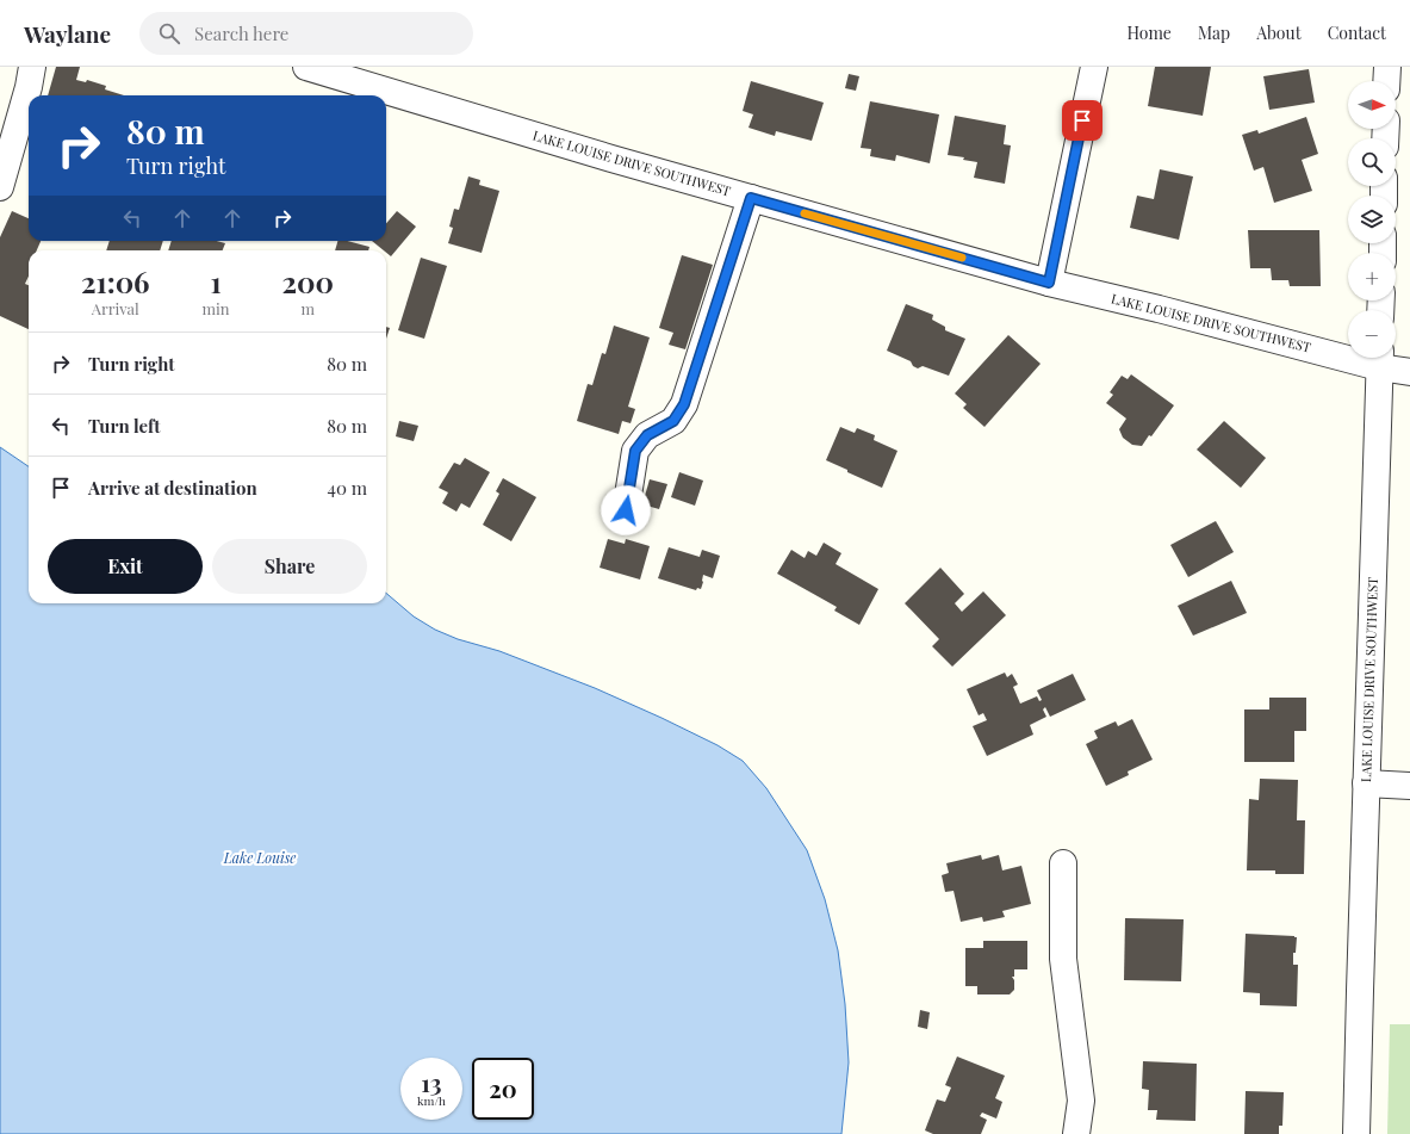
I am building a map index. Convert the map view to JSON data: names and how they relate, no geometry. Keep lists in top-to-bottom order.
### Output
{
  "streets": {
    "street": ["LAKE LOUISE DRIVE SOUTHWEST"]
  },
  "water": ["Lake Louise"],
  "north": "right",
  "page": {
    "header": "Waylane",
    "search": "Search here",
    "nav": [
      "Home",
      "Map",
      "About",
      "Contact"
    ],
    "map_buttons": ["+", "−"],
    "turn": ["80 m", "Turn right"],
    "eta": [
      "21:06",
      "Arrival",
      "1",
      "min",
      "200",
      "m"
    ],
    "list": [
      {
        "name": "Turn right",
        "value": "80 m"
      },
      {
        "name": "Turn left",
        "value": "80 m"
      },
      {
        "name": "Arrive at destination",
        "value": "40 m"
      }
    ],
    "buttons": ["Exit", "Share"],
    "speed": "13 km/h",
    "limit": "20"
  }
}
